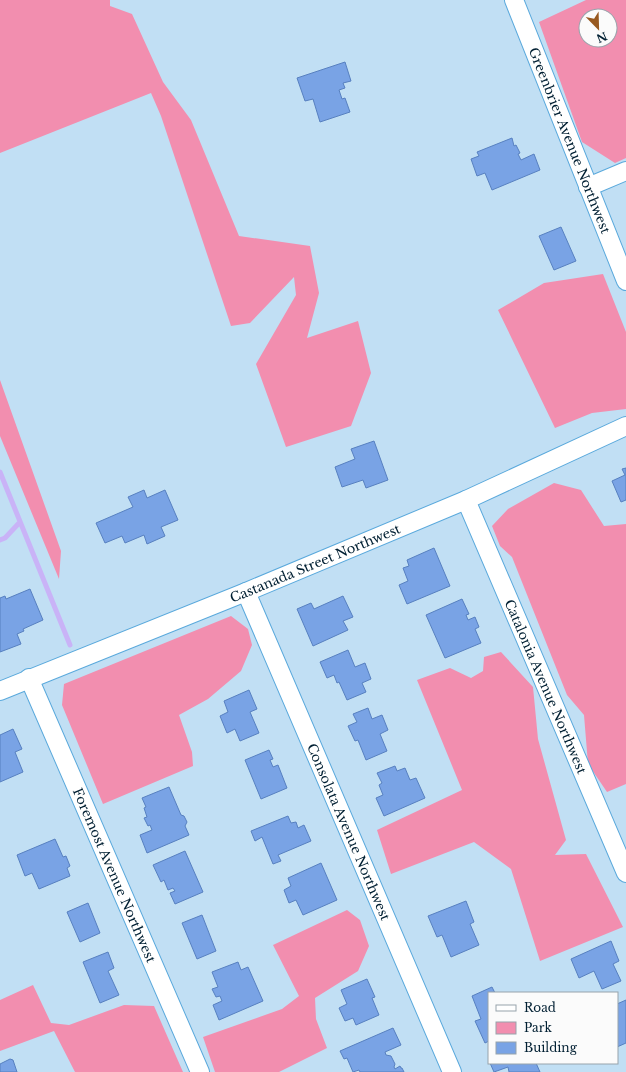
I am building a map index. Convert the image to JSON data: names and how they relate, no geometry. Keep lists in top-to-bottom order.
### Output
{
  "streets": {
    "street": [
      "Greenbrier Avenue Northwest",
      "Castanada Street Northwest",
      "Catalonia Avenue Northwest",
      "Consolata Avenue Northwest",
      "Foremost Avenue Northwest"
    ]
  },
  "crossings": [
    ["Castanada Street Northwest", "Catalonia Avenue Northwest"],
    ["Castanada Street Northwest", "Consolata Avenue Northwest"],
    ["Castanada Street Northwest", "Foremost Avenue Northwest"]
  ],
  "legend": ["Road", "Park", "Building"],
  "north": "bottom right"
}
